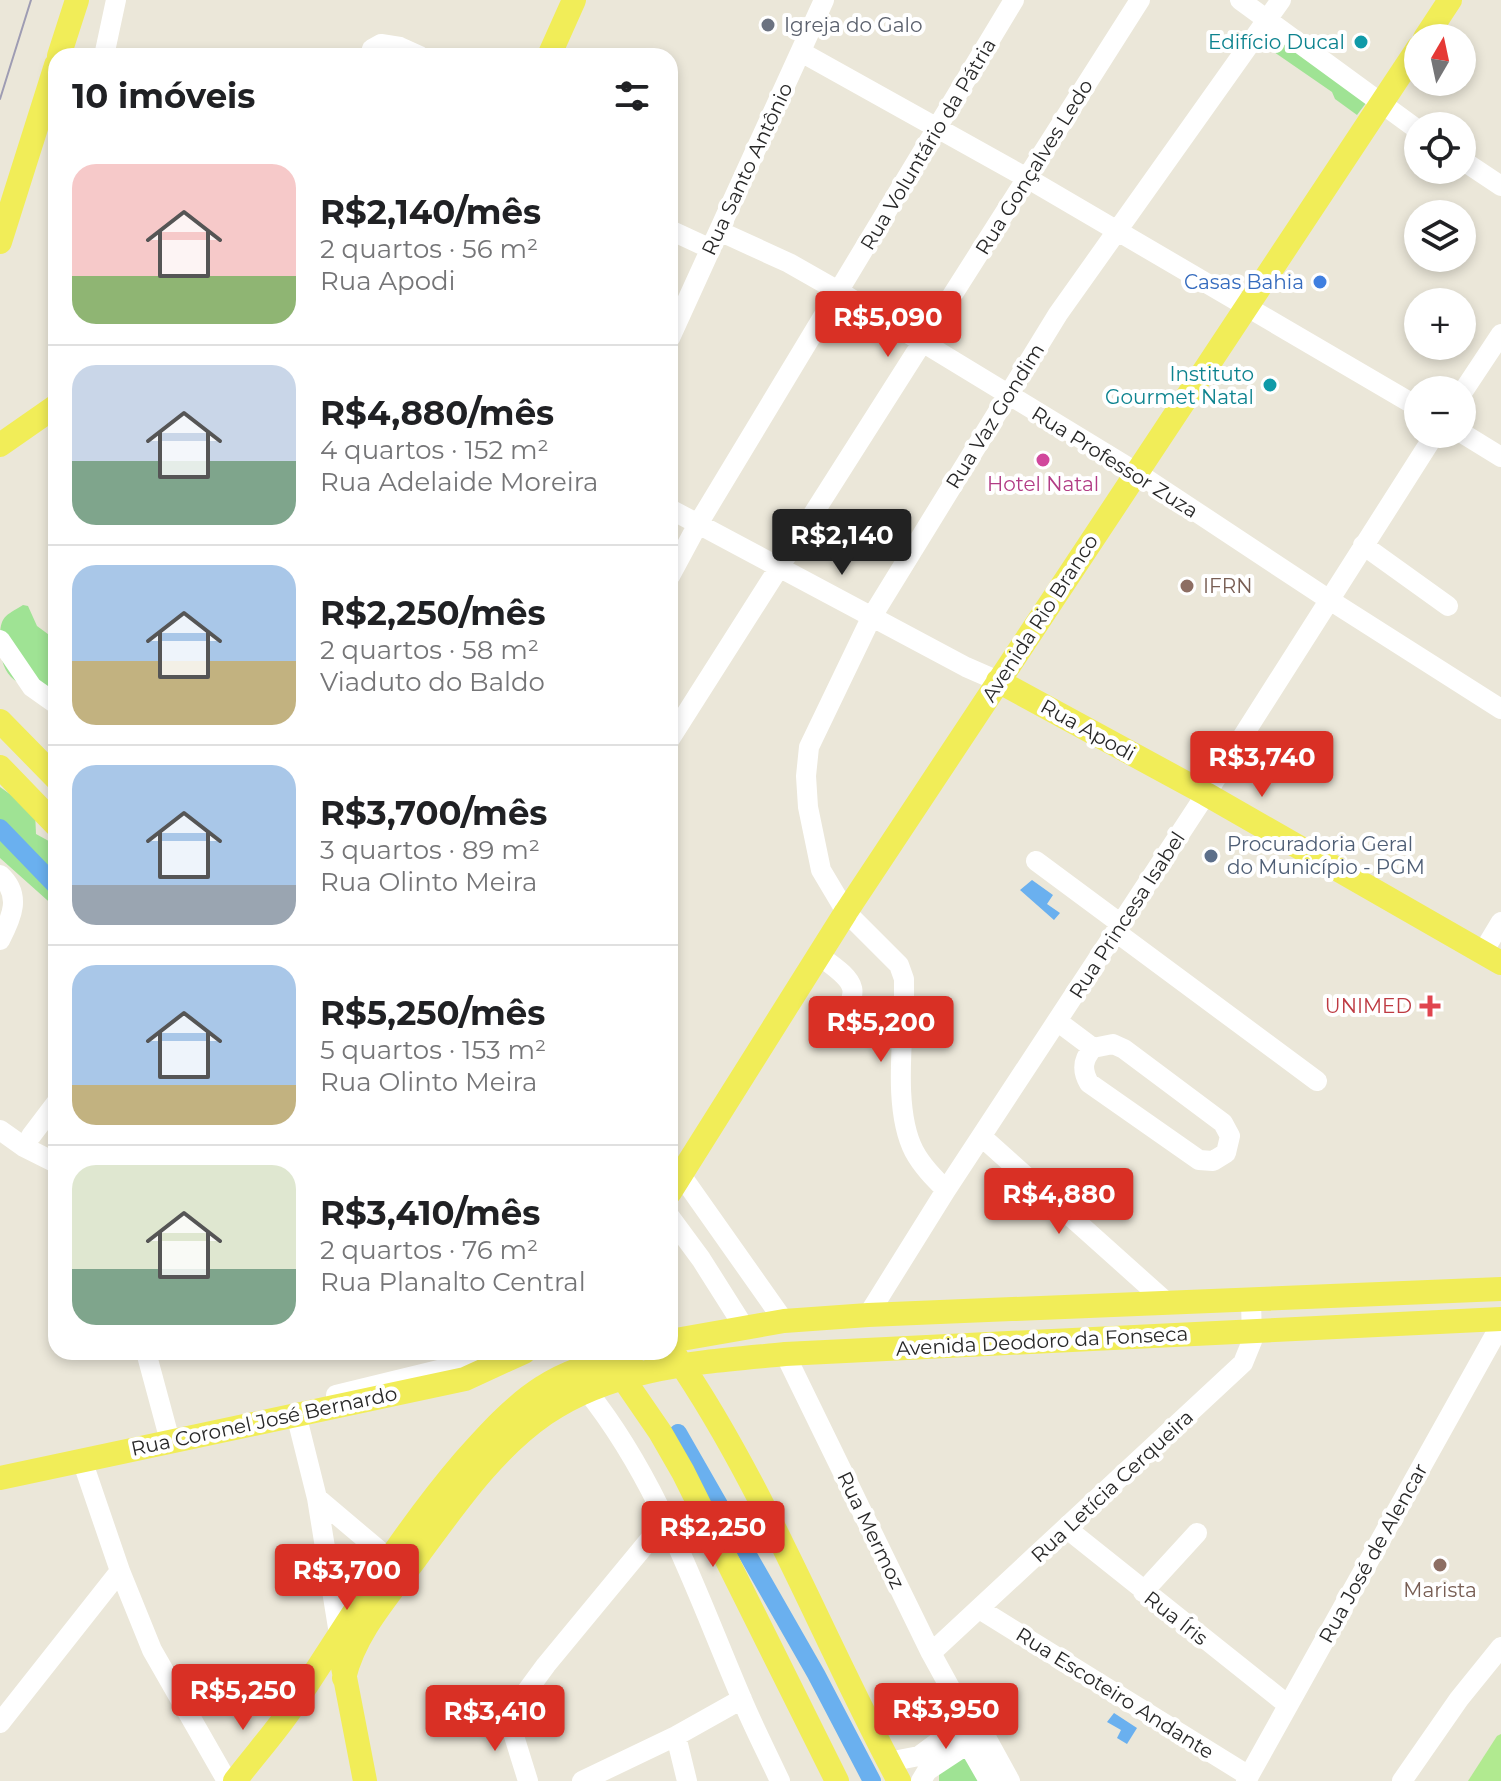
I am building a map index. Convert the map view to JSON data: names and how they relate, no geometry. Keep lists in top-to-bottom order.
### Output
{
  "streets": {
    "main road": [
      "Avenida Rio Branco",
      "Rua Apodi",
      "Avenida Deodoro da Fonseca",
      "Rua Coronel José Bernardo"
    ],
    "street": [
      "Rua Voluntário da Pátria",
      "Rua Gonçalves Ledo",
      "Rua Santo Antônio",
      "Rua Vaz Gondim",
      "Rua Professor Zuza",
      "Rua Princesa Isabel",
      "Rua Letícia Cerqueira",
      "Rua Mermoz",
      "Rua José de Alencar",
      "Rua Íris",
      "Rua Escoteiro Andante"
    ]
  },
  "crossings": [
    ["Rua Voluntário da Pátria", "Rua Professor Zuza"],
    ["Rua Voluntário da Pátria", "Rua Apodi"],
    ["Rua Gonçalves Ledo", "Rua Professor Zuza"],
    ["Rua Gonçalves Ledo", "Rua Apodi"],
    ["Rua Santo Antônio", "Rua Professor Zuza"],
    ["Rua Vaz Gondim", "Rua Professor Zuza"],
    ["Rua Vaz Gondim", "Avenida Rio Branco"],
    ["Rua Vaz Gondim", "Rua Apodi"],
    ["Rua Vaz Gondim", "Rua Princesa Isabel"],
    ["Rua Professor Zuza", "Avenida Rio Branco"],
    ["Rua Professor Zuza", "Rua Princesa Isabel"],
    ["Avenida Rio Branco", "Rua Apodi"],
    ["Rua Apodi", "Rua Princesa Isabel"],
    ["Rua Princesa Isabel", "Avenida Deodoro da Fonseca"],
    ["Avenida Deodoro da Fonseca", "Rua Letícia Cerqueira"],
    ["Avenida Deodoro da Fonseca", "Rua Mermoz"],
    ["Avenida Deodoro da Fonseca", "Rua José de Alencar"],
    ["Rua Letícia Cerqueira", "Rua Mermoz"],
    ["Rua Letícia Cerqueira", "Rua Íris"],
    ["Rua Letícia Cerqueira", "Rua Escoteiro Andante"],
    ["Rua José de Alencar", "Rua Íris"],
    ["Rua José de Alencar", "Rua Escoteiro Andante"]
  ],
  "places": {
    "other": [
      "Igreja do Galo",
      "Edifício Ducal",
      "Casas Bahia",
      "Instituto Gourmet Natal",
      "Hotel Natal",
      "IFRN",
      "Procuradoria Geral do Município - PGM",
      "Marista"
    ],
    "health": ["UNIMED"]
  },
  "north": "top",
  "page": {
    "map_buttons": ["+", "−"],
    "heading": "10 imóveis",
    "list": [
      {
        "name": "R$2,140/mês",
        "note": "2 quartos · 56 m² · Rua Apodi"
      },
      {
        "name": "R$4,880/mês",
        "note": "4 quartos · 152 m² · Rua Adelaide Moreira"
      },
      {
        "name": "R$2,250/mês",
        "note": "2 quartos · 58 m² · Viaduto do Baldo"
      },
      {
        "name": "R$3,700/mês",
        "note": "3 quartos · 89 m² · Rua Olinto Meira"
      },
      {
        "name": "R$5,250/mês",
        "note": "5 quartos · 153 m² · Rua Olinto Meira"
      },
      {
        "name": "R$3,410/mês",
        "note": "2 quartos · 76 m² · Rua Planalto Central"
      }
    ],
    "price": [
      "R$5,090",
      "R$2,140",
      "R$3,740",
      "R$5,200",
      "R$4,880",
      "R$2,250",
      "R$3,700",
      "R$5,250",
      "R$3,950",
      "R$3,410"
    ]
  }
}
